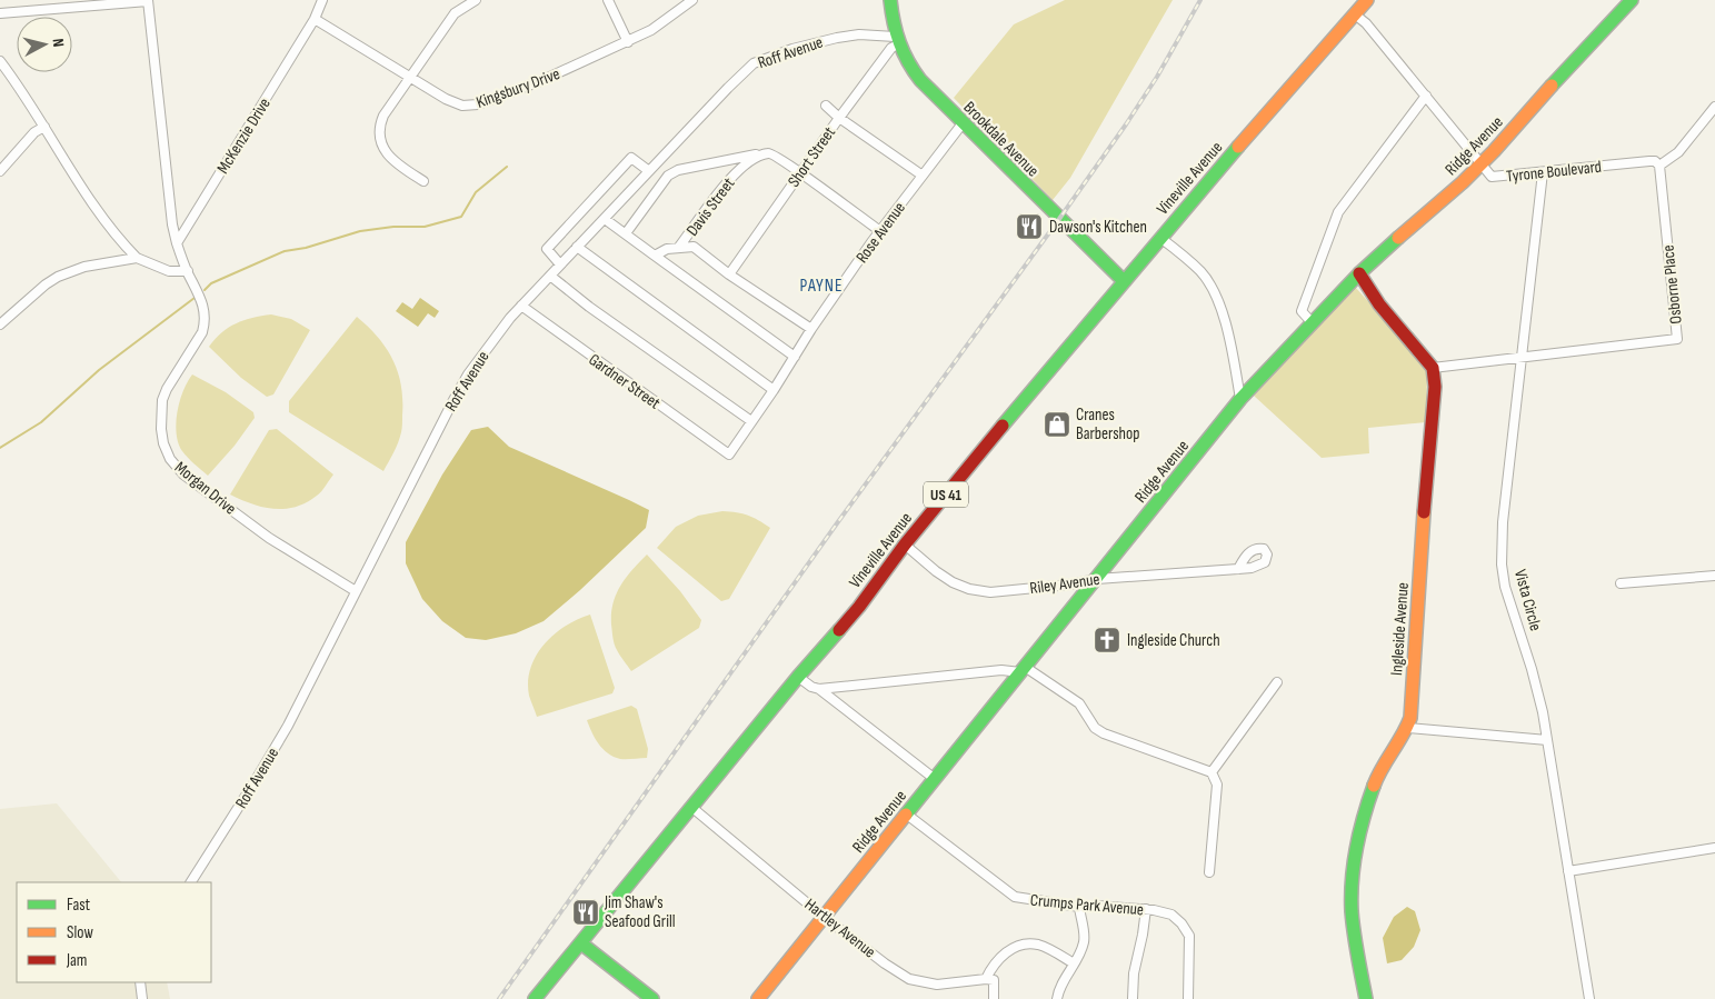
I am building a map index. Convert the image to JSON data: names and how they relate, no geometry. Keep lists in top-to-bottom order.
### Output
{
  "streets": {
    "street": [
      "Roff Avenue",
      "Kingsbury Drive",
      "McKenzie Drive",
      "Brookdale Avenue",
      "Ridge Avenue",
      "Short Street",
      "Tyrone Boulevard",
      "Vineville Avenue",
      "Davis Street",
      "Rose Avenue",
      "Osborne Place",
      "Gardner Street",
      "Morgan Drive",
      "US 41",
      "Riley Avenue",
      "Vista Circle",
      "Ingleside Avenue",
      "Crumps Park Avenue",
      "Hartley Avenue"
    ]
  },
  "crossings": [
    ["Roff Avenue", "Brookdale Avenue"],
    ["Roff Avenue", "Short Street"],
    ["Roff Avenue", "Gardner Street"],
    ["Roff Avenue", "Morgan Drive"],
    ["Kingsbury Drive", "McKenzie Drive"],
    ["Brookdale Avenue", "Short Street"],
    ["Brookdale Avenue", "Vineville Avenue"],
    ["Brookdale Avenue", "Rose Avenue"],
    ["Ridge Avenue", "Tyrone Boulevard"],
    ["Ridge Avenue", "Riley Avenue"],
    ["Ridge Avenue", "Crumps Park Avenue"],
    ["Ridge Avenue", "Hartley Avenue"],
    ["Tyrone Boulevard", "Vineville Avenue"],
    ["Tyrone Boulevard", "Osborne Place"],
    ["Tyrone Boulevard", "Vista Circle"],
    ["Vineville Avenue", "Riley Avenue"],
    ["Vineville Avenue", "Hartley Avenue"],
    ["Rose Avenue", "Gardner Street"],
    ["Osborne Place", "Vista Circle"],
    ["Osborne Place", "Ingleside Avenue"]
  ],
  "districts": ["PAYNE"],
  "places": {
    "restaurant": ["Dawson's Kitchen", "Jim Shaw's Seafood Grill"],
    "shop": ["Cranes Barbershop"],
    "church": ["Ingleside Church"]
  },
  "legend": ["Fast", "Slow", "Jam"],
  "north": "right"
}
